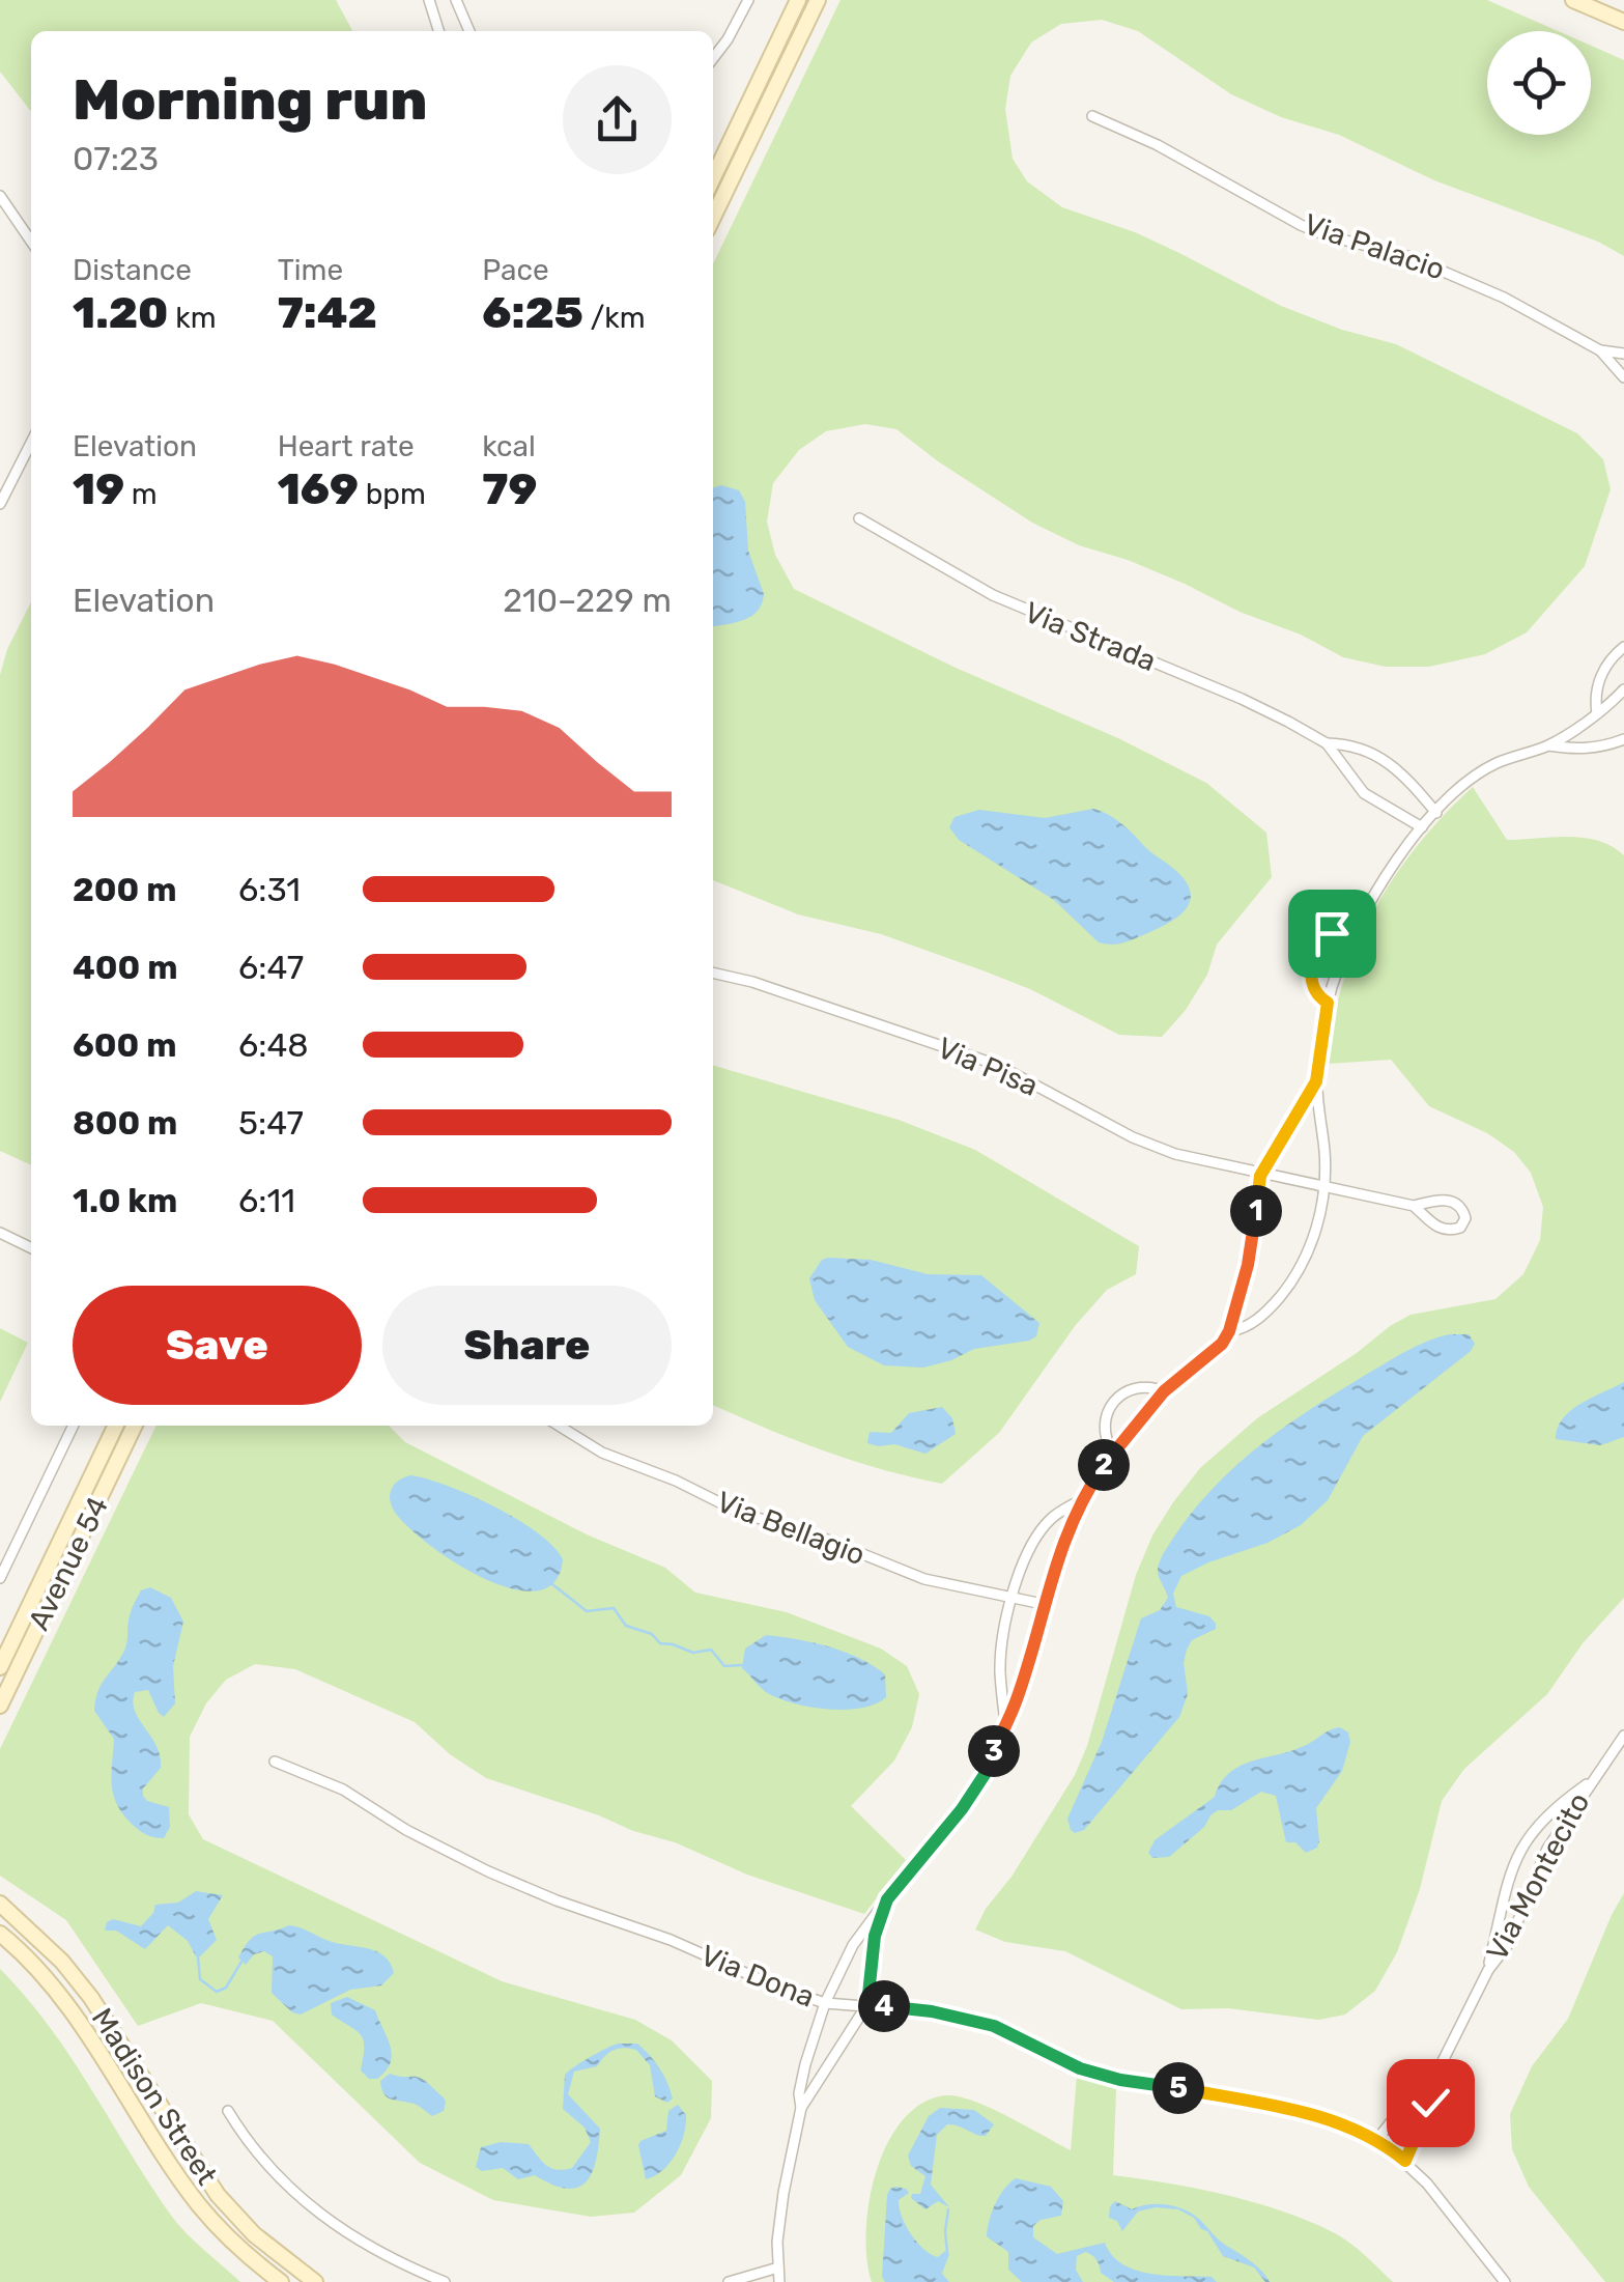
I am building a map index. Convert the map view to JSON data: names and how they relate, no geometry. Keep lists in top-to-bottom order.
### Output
{
  "streets": {
    "street": [
      "Via Palacio",
      "Via Strada",
      "Via Pisa",
      "Via Bellagio",
      "Avenue 54",
      "Via Montecito",
      "Via Dona",
      "Madison Street"
    ]
  },
  "crossings": [
    ["Via Montecito", "Via Dona"]
  ],
  "page": {
    "heading": ["Morning run", "07:23"],
    "stats": [
      ["Distance", "1.20 km"],
      ["Time", "7:42"],
      ["Pace", "6:25 /km"],
      ["Elevation", "19 m"],
      ["Heart rate", "169 bpm"],
      ["kcal", "79"]
    ],
    "chart": ["Elevation", "210–229 m"],
    "list": [
      {
        "name": "200 m",
        "note": "6:31"
      },
      {
        "name": "400 m",
        "note": "6:47"
      },
      {
        "name": "600 m",
        "note": "6:48"
      },
      {
        "name": "800 m",
        "note": "5:47"
      },
      {
        "name": "1.0 km",
        "note": "6:11"
      }
    ],
    "pins": [
      "1",
      "2",
      "3",
      "4",
      "5"
    ],
    "buttons": ["Save", "Share"]
  }
}
